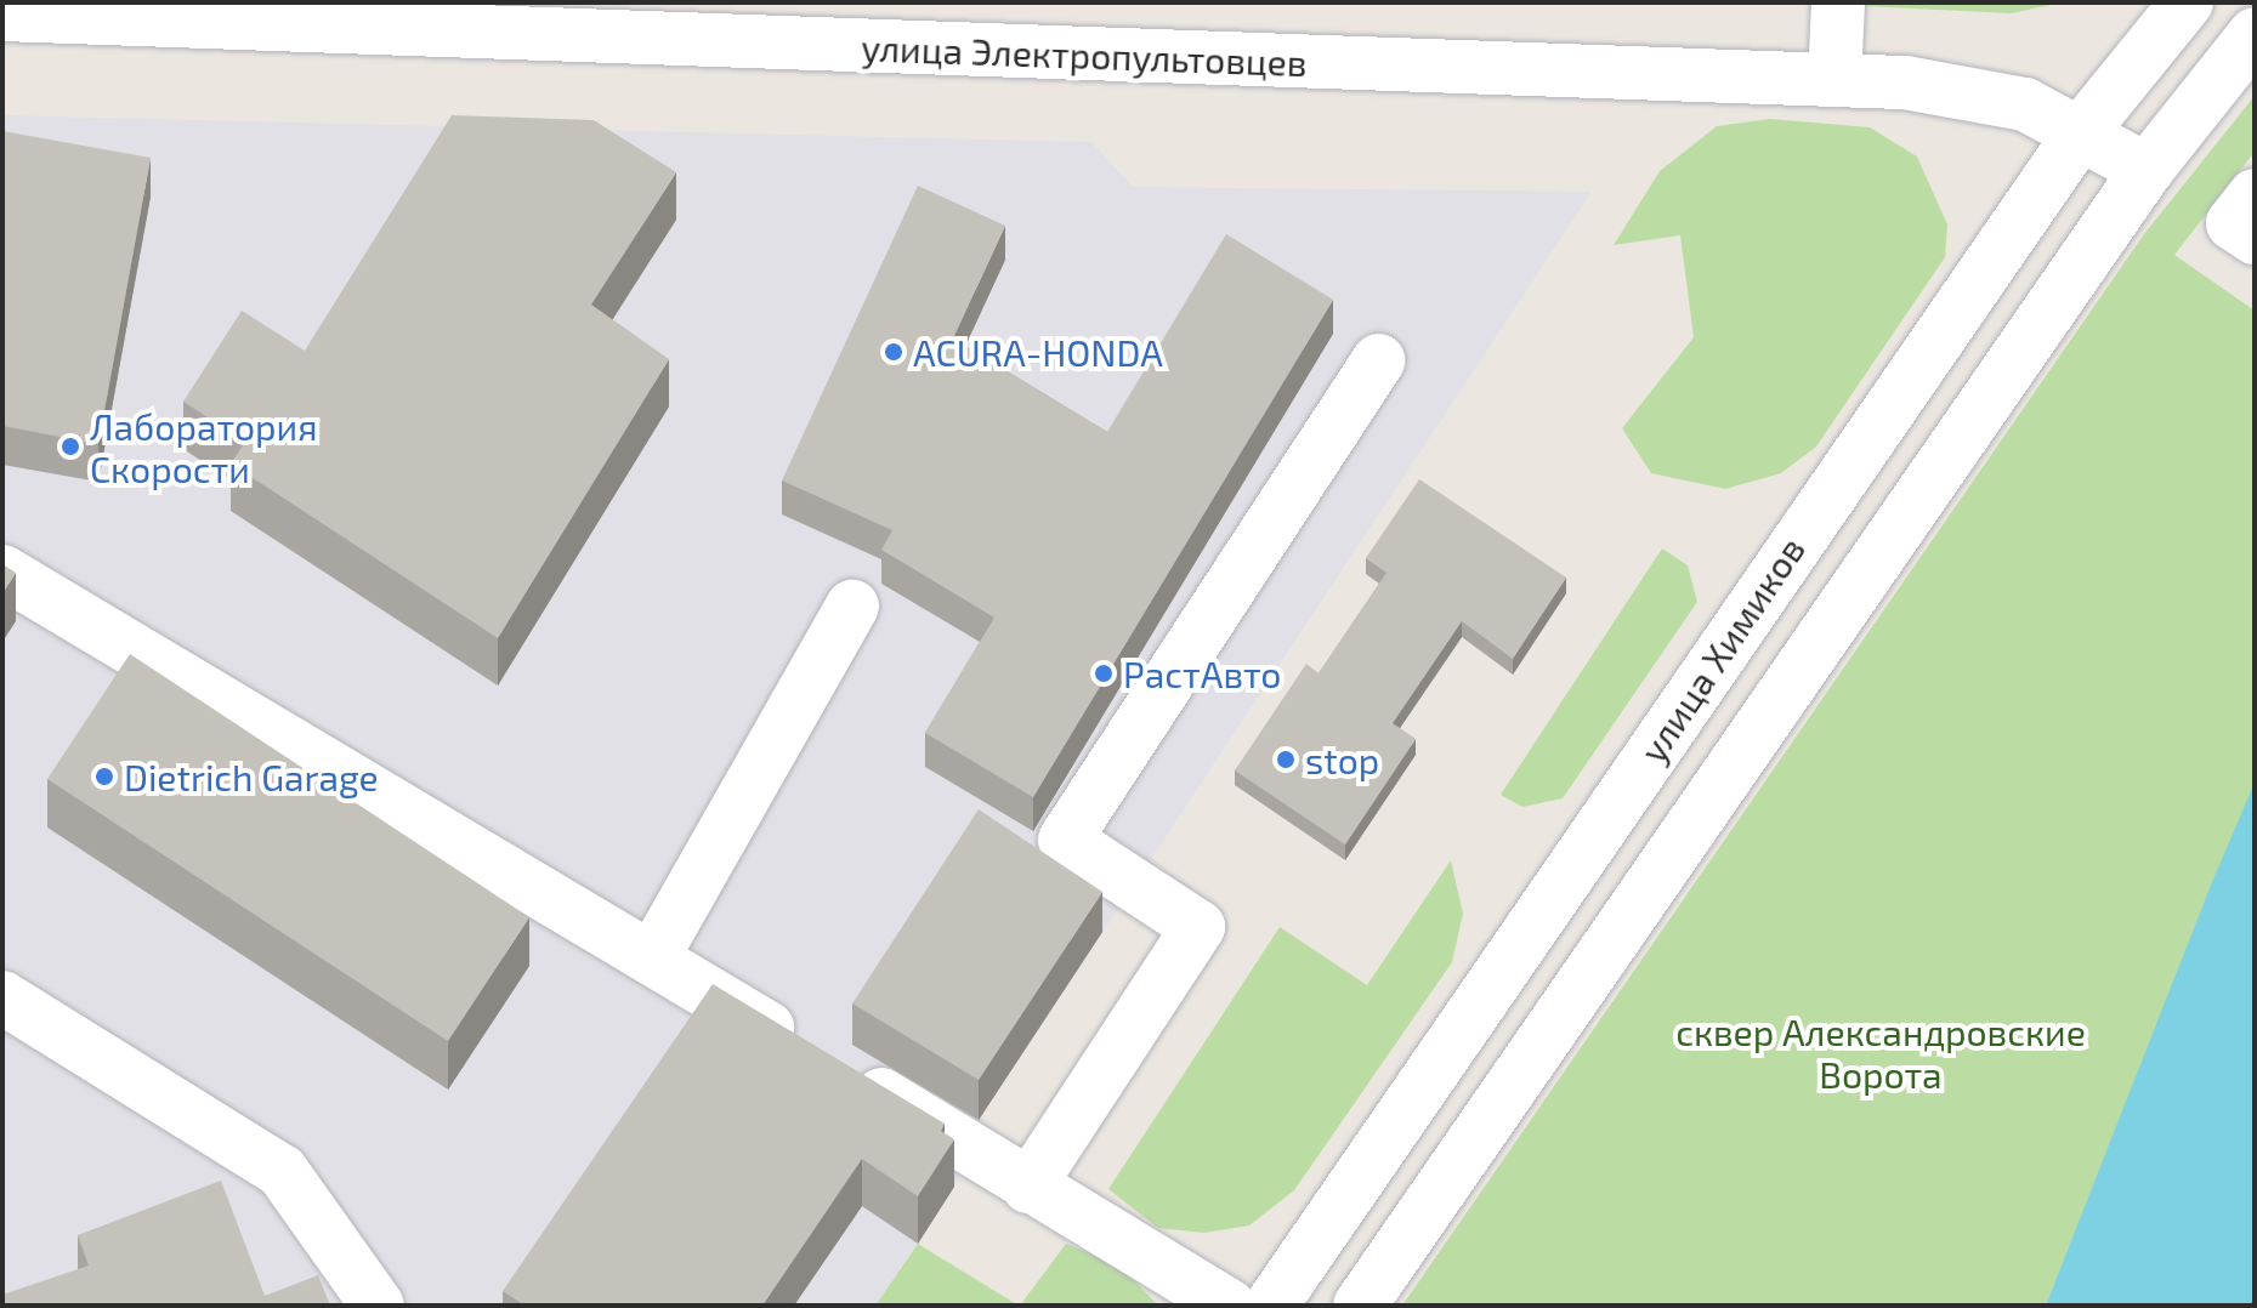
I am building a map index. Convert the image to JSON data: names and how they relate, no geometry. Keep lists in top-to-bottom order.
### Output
{
  "streets": {
    "street": ["улица Электропультовцев", "улица Химиков"]
  },
  "crossings": [
    ["улица Электропультовцев", "улица Химиков"]
  ],
  "parks": ["сквер Александровские Ворота"],
  "places": [
    "ACURA-HONDA",
    "Лаборатория Скорости",
    "РастАвто",
    "stop",
    "Dietrich Garage"
  ]
}
